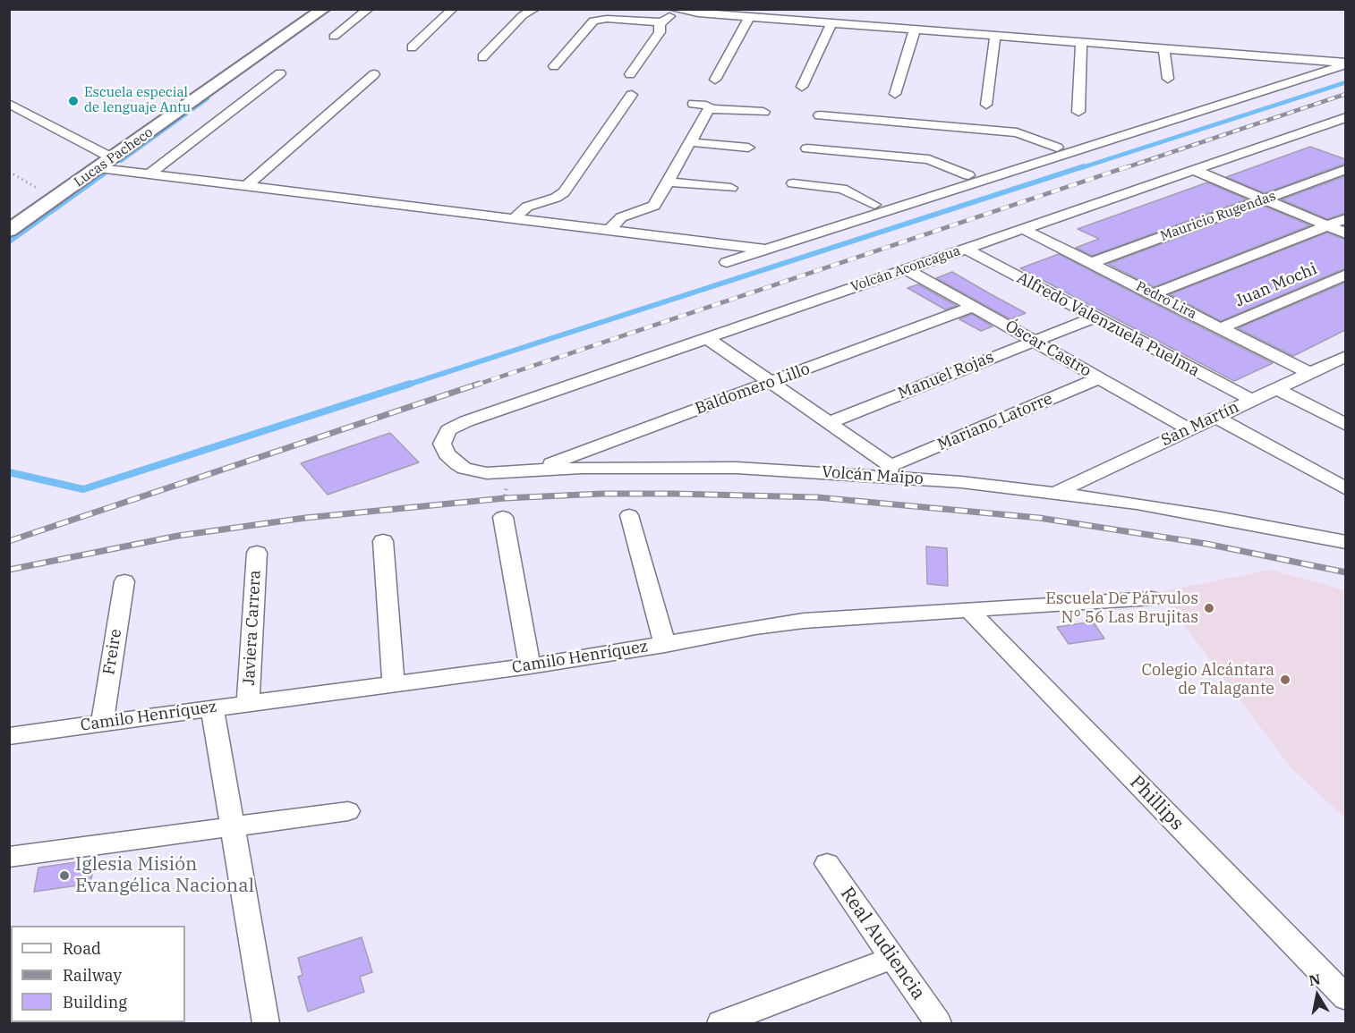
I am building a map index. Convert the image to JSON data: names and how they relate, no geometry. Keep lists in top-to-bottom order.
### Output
{
  "streets": {
    "main road": ["Lucas Pacheco"],
    "street": [
      "Mauricio Rugendas",
      "Volcán Aconcagua",
      "Juan Mochi",
      "Pedro Lira",
      "Alfredo Valenzuela Puelma",
      "Óscar Castro",
      "Manuel Rojas",
      "Baldomero Lillo",
      "Mariano Latorre",
      "San Martín",
      "Volcán Maipo",
      "Javiera Carrera",
      "Freire",
      "Camilo Henríquez",
      "Phillips",
      "Real Audiencia"
    ]
  },
  "crossings": [
    ["Mauricio Rugendas", "Pedro Lira"],
    ["Volcán Aconcagua", "Pedro Lira"],
    ["Volcán Aconcagua", "Alfredo Valenzuela Puelma"],
    ["Volcán Aconcagua", "Óscar Castro"],
    ["Volcán Aconcagua", "Volcán Maipo"],
    ["Juan Mochi", "Pedro Lira"],
    ["Pedro Lira", "San Martín"],
    ["Alfredo Valenzuela Puelma", "Manuel Rojas"],
    ["Alfredo Valenzuela Puelma", "San Martín"],
    ["Óscar Castro", "Manuel Rojas"],
    ["Óscar Castro", "Baldomero Lillo"],
    ["Óscar Castro", "Mariano Latorre"],
    ["Óscar Castro", "San Martín"],
    ["Baldomero Lillo", "Volcán Maipo"],
    ["Mariano Latorre", "Volcán Maipo"],
    ["San Martín", "Volcán Maipo"],
    ["Javiera Carrera", "Camilo Henríquez"],
    ["Freire", "Camilo Henríquez"],
    ["Camilo Henríquez", "Phillips"]
  ],
  "places": [
    "Escuela especial de lenguaje Antu",
    "Escuela De Párvulos N° 56 Las Brujitas",
    "Colegio Alcántara de Talagante",
    "Iglesia Misión Evangélica Nacional"
  ],
  "legend": ["Road", "Railway", "Building"],
  "north": "top"
}
